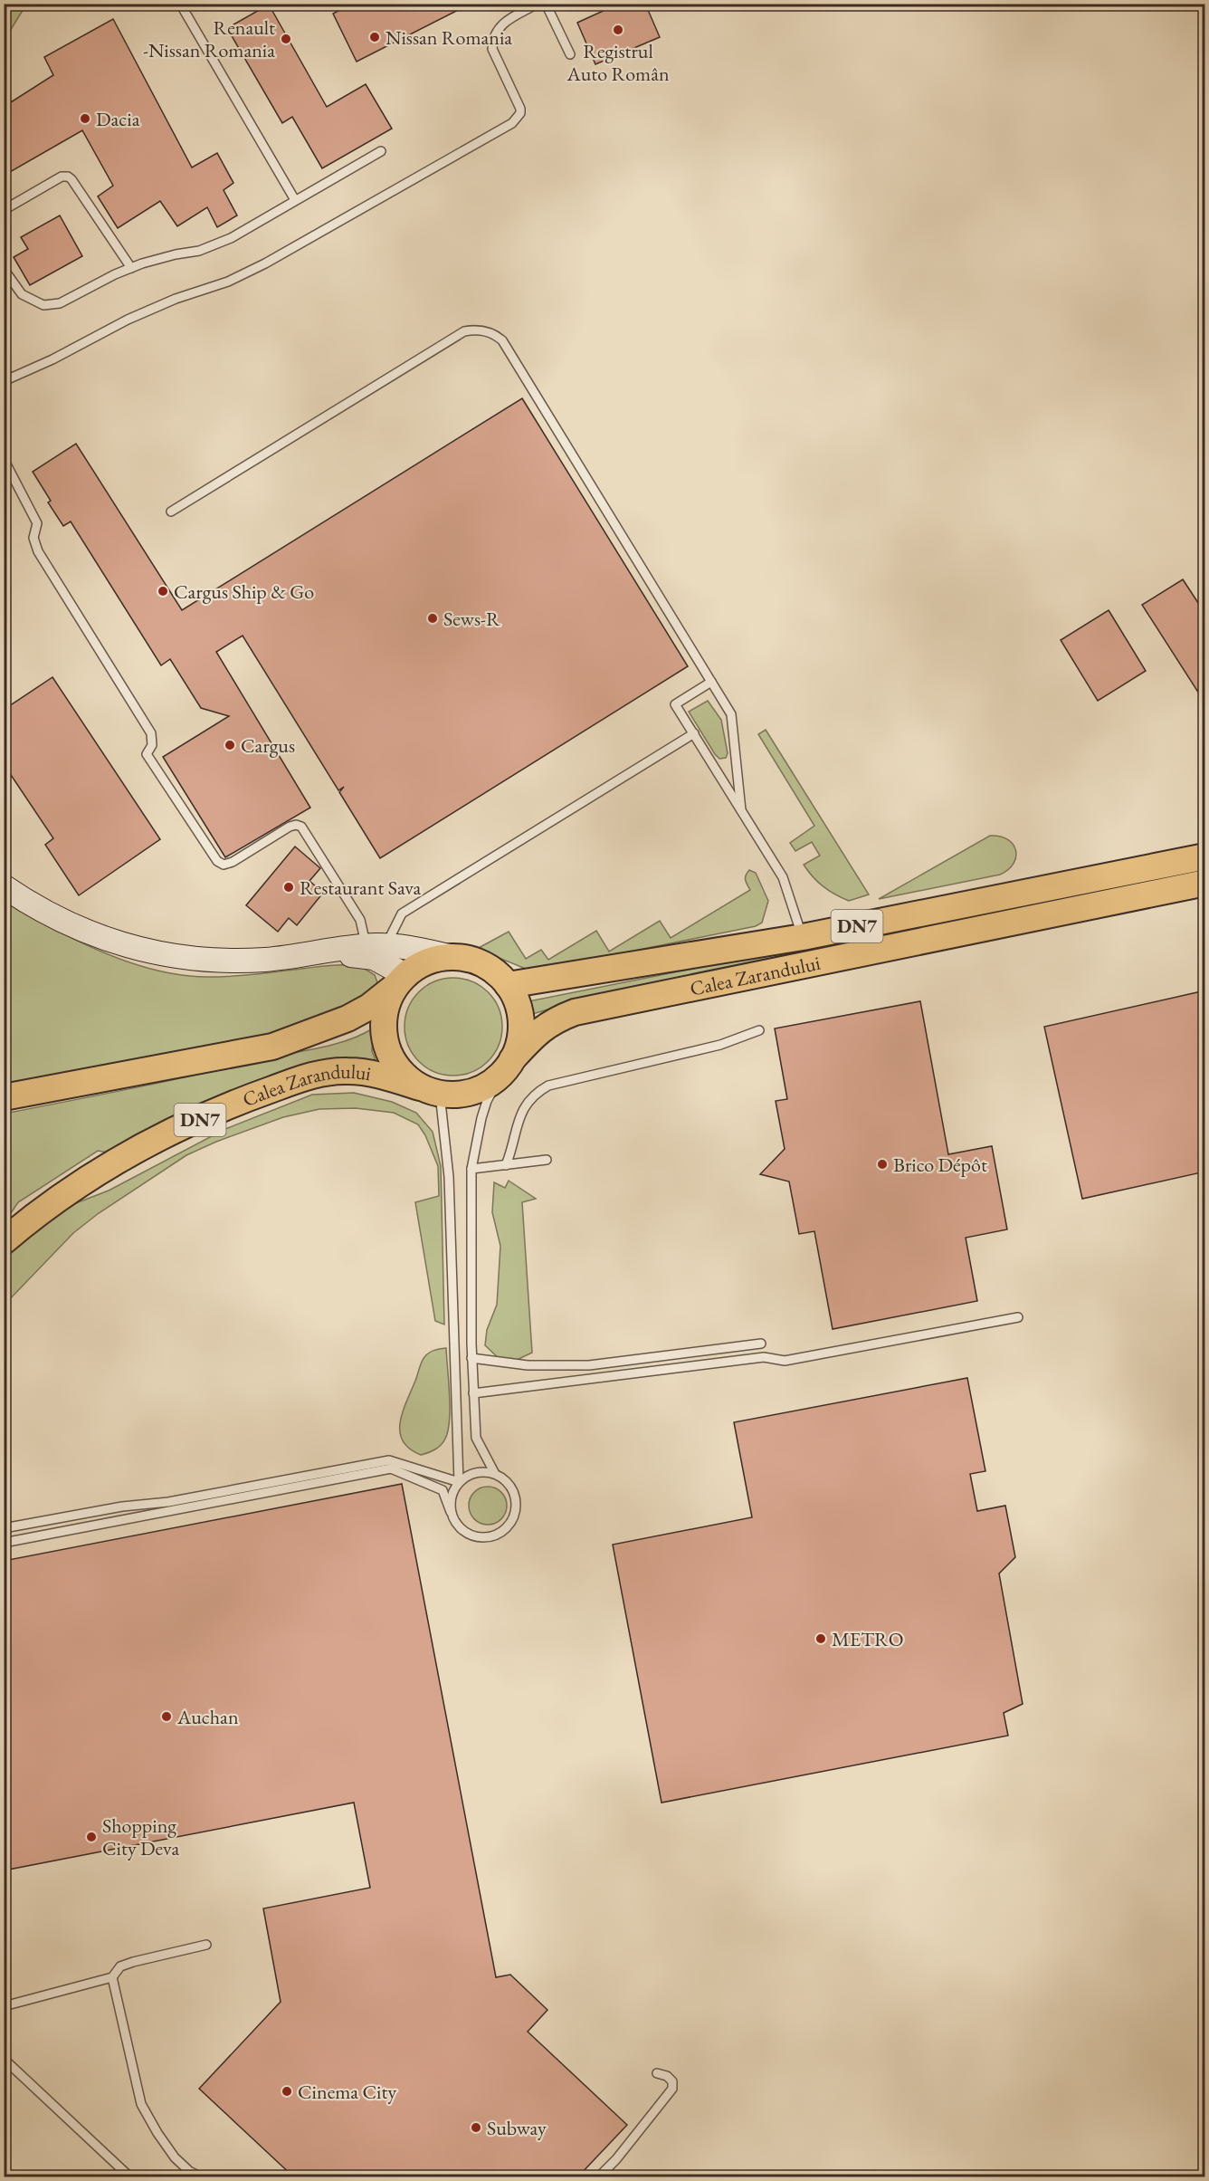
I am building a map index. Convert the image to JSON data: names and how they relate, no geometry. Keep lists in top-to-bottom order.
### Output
{
  "streets": {
    "main road": ["DN7", "Calea Zarandului"]
  },
  "places": [
    "Registrul Auto Român",
    "Nissan Romania",
    "Renault -Nissan Romania",
    "Dacia",
    "Cargus Ship & Go",
    "Sews-R",
    "Cargus",
    "Restaurant Sava",
    "Brico Dépôt",
    "METRO",
    "Auchan",
    "Shopping City Deva",
    "Cinema City",
    "Subway"
  ]
}
